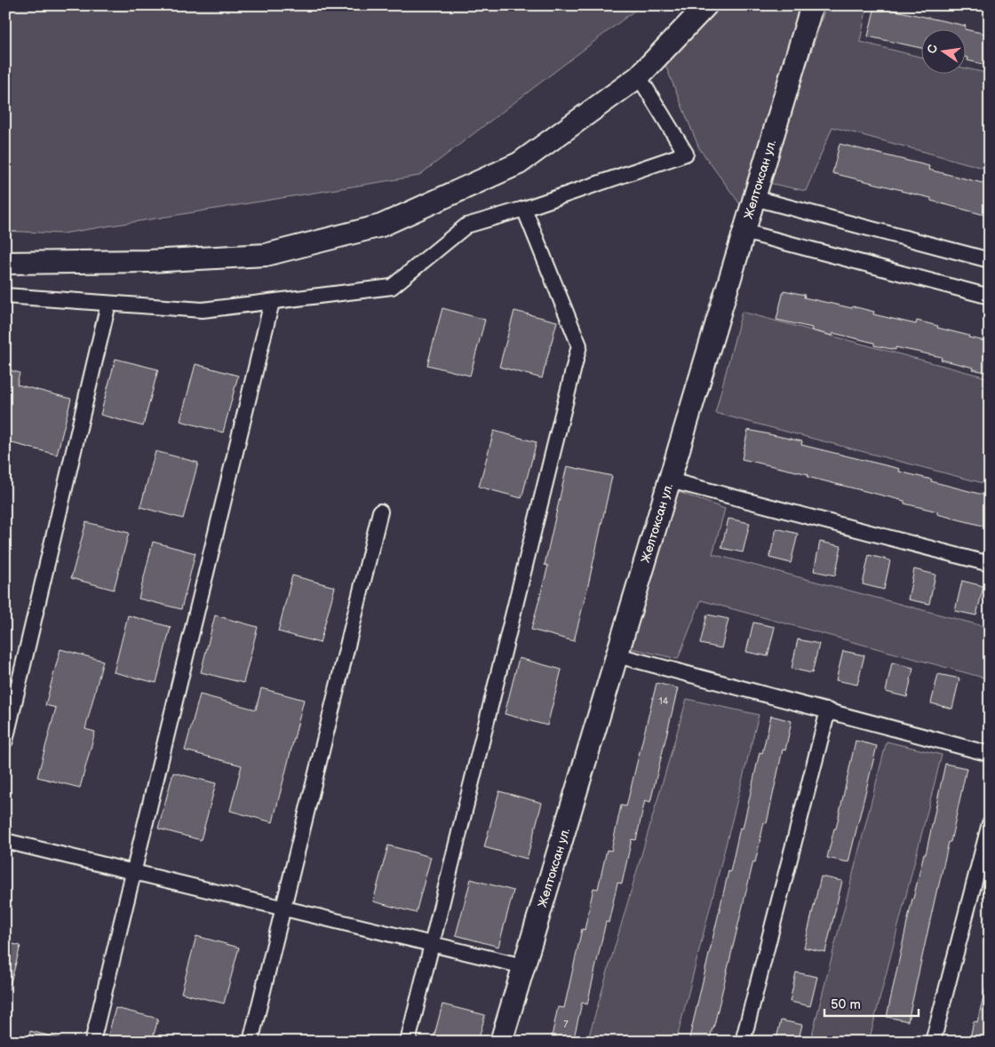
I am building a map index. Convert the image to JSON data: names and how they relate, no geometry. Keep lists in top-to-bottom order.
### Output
{
  "streets": {
    "street": ["Желтоксан ул."]
  },
  "house_numbers": ["14", "7"],
  "scale_bar": "50 m",
  "north": "left"
}
